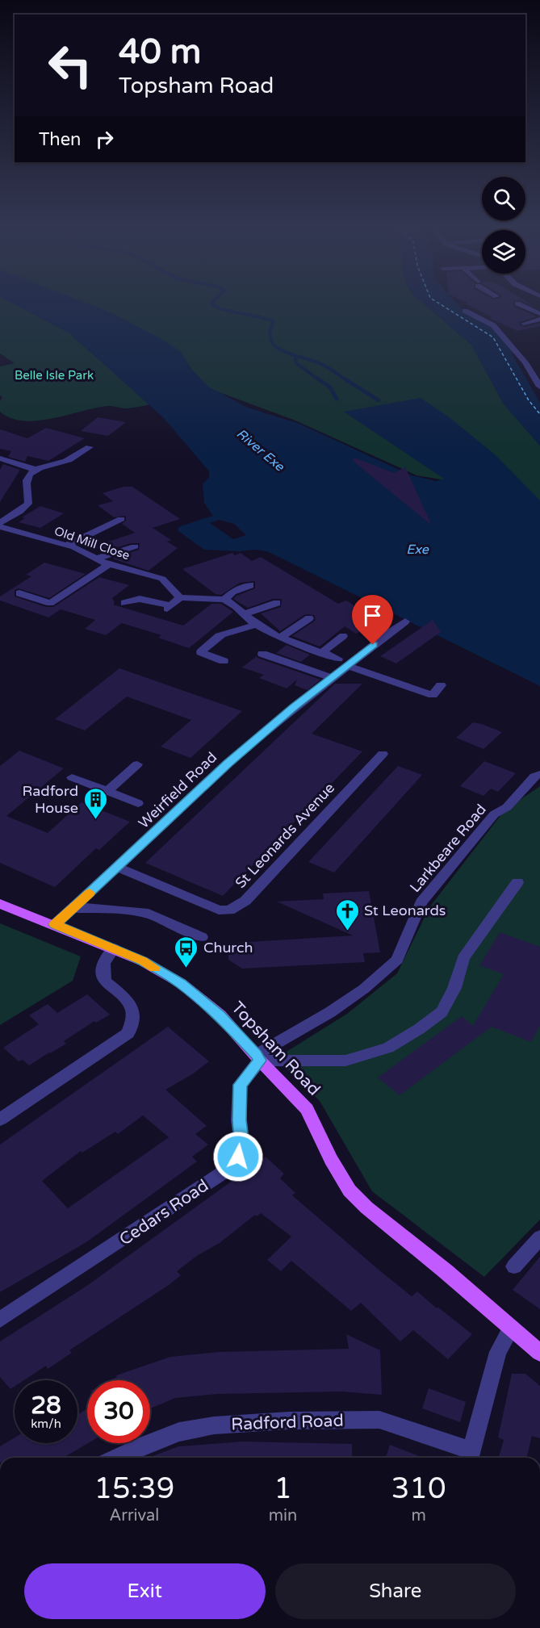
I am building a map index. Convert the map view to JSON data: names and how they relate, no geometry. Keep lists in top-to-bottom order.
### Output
{
  "streets": {
    "main road": ["Topsham Road"],
    "street": [
      "Old Mill Close",
      "Weirfield Road",
      "St Leonards Avenue",
      "Larkbeare Road",
      "Cedars Road",
      "Radford Road"
    ]
  },
  "crossings": [
    ["Weirfield Road", "St Leonards Avenue"],
    ["Weirfield Road", "Topsham Road"],
    ["Larkbeare Road", "Topsham Road"],
    ["Larkbeare Road", "Cedars Road"],
    ["Topsham Road", "Cedars Road"]
  ],
  "water": ["River Exe", "Exe"],
  "parks": ["Belle Isle Park"],
  "places": {
    "building": ["Radford House"],
    "church": ["St Leonards"],
    "bus stop": ["Church"]
  },
  "page": {
    "turn": ["40 m", "Topsham Road"],
    "then": "Then",
    "speed": "28 km/h",
    "limit": "30",
    "eta": [
      "15:39",
      "Arrival",
      "1",
      "min",
      "310",
      "m"
    ],
    "buttons": ["Exit", "Share"]
  }
}
